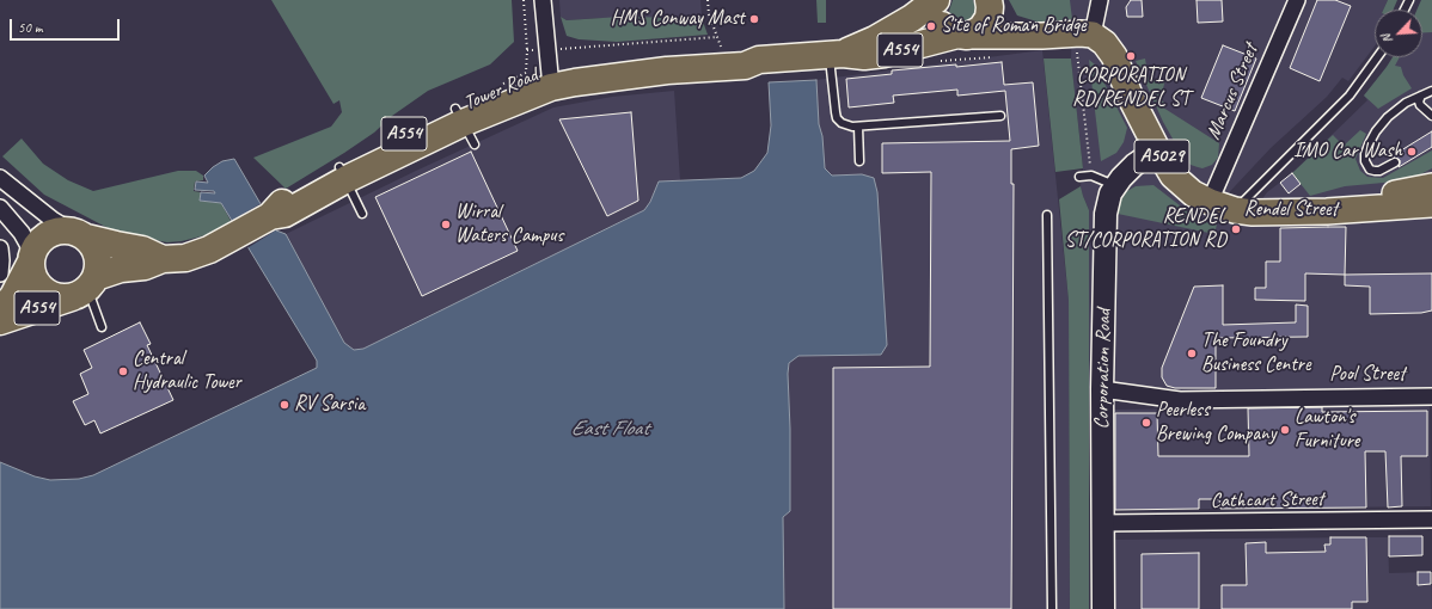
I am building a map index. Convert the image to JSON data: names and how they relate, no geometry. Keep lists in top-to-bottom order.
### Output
{
  "streets": {
    "highway": ["A554", "Tower Road"],
    "main road": ["A5029", "Rendel Street", "Corporation Road"],
    "street": ["Marcus Street", "Pool Street", "Cathcart Street"]
  },
  "crossings": [
    ["A554", "Tower Road"],
    ["Marcus Street", "Rendel Street"],
    ["Rendel Street", "Corporation Road"],
    ["Corporation Road", "Pool Street"],
    ["Corporation Road", "Cathcart Street"]
  ],
  "water": ["East Float"],
  "places": [
    "HMS Conway Mast",
    "Site of Roman Bridge",
    "CORPORATION RD/RENDEL ST",
    "IMO Car Wash",
    "Wirral Waters Campus",
    "RENDEL ST/CORPORATION RD",
    "The Foundry Business Centre",
    "Central Hydraulic Tower",
    "RV Sarsia",
    "Peerless Brewing Company",
    "Lawton's Furniture"
  ],
  "scale_bar": "50 m",
  "north": "bottom left"
}
